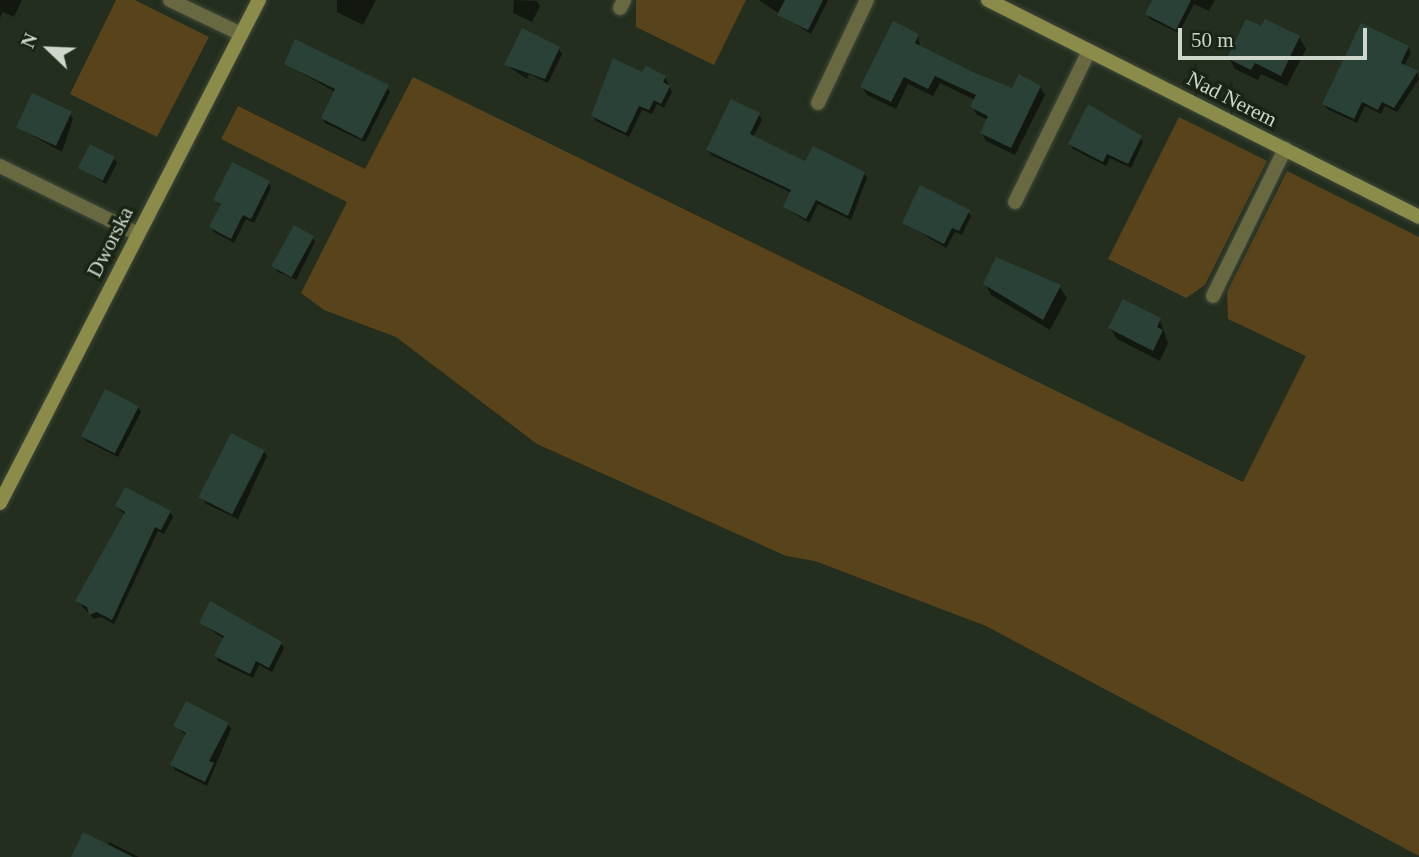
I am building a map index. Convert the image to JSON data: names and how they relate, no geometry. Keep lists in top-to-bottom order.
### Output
{
  "streets": {
    "street": ["Nad Nerem", "Dworska"]
  },
  "scale_bar": "50 m",
  "north": "top left"
}
